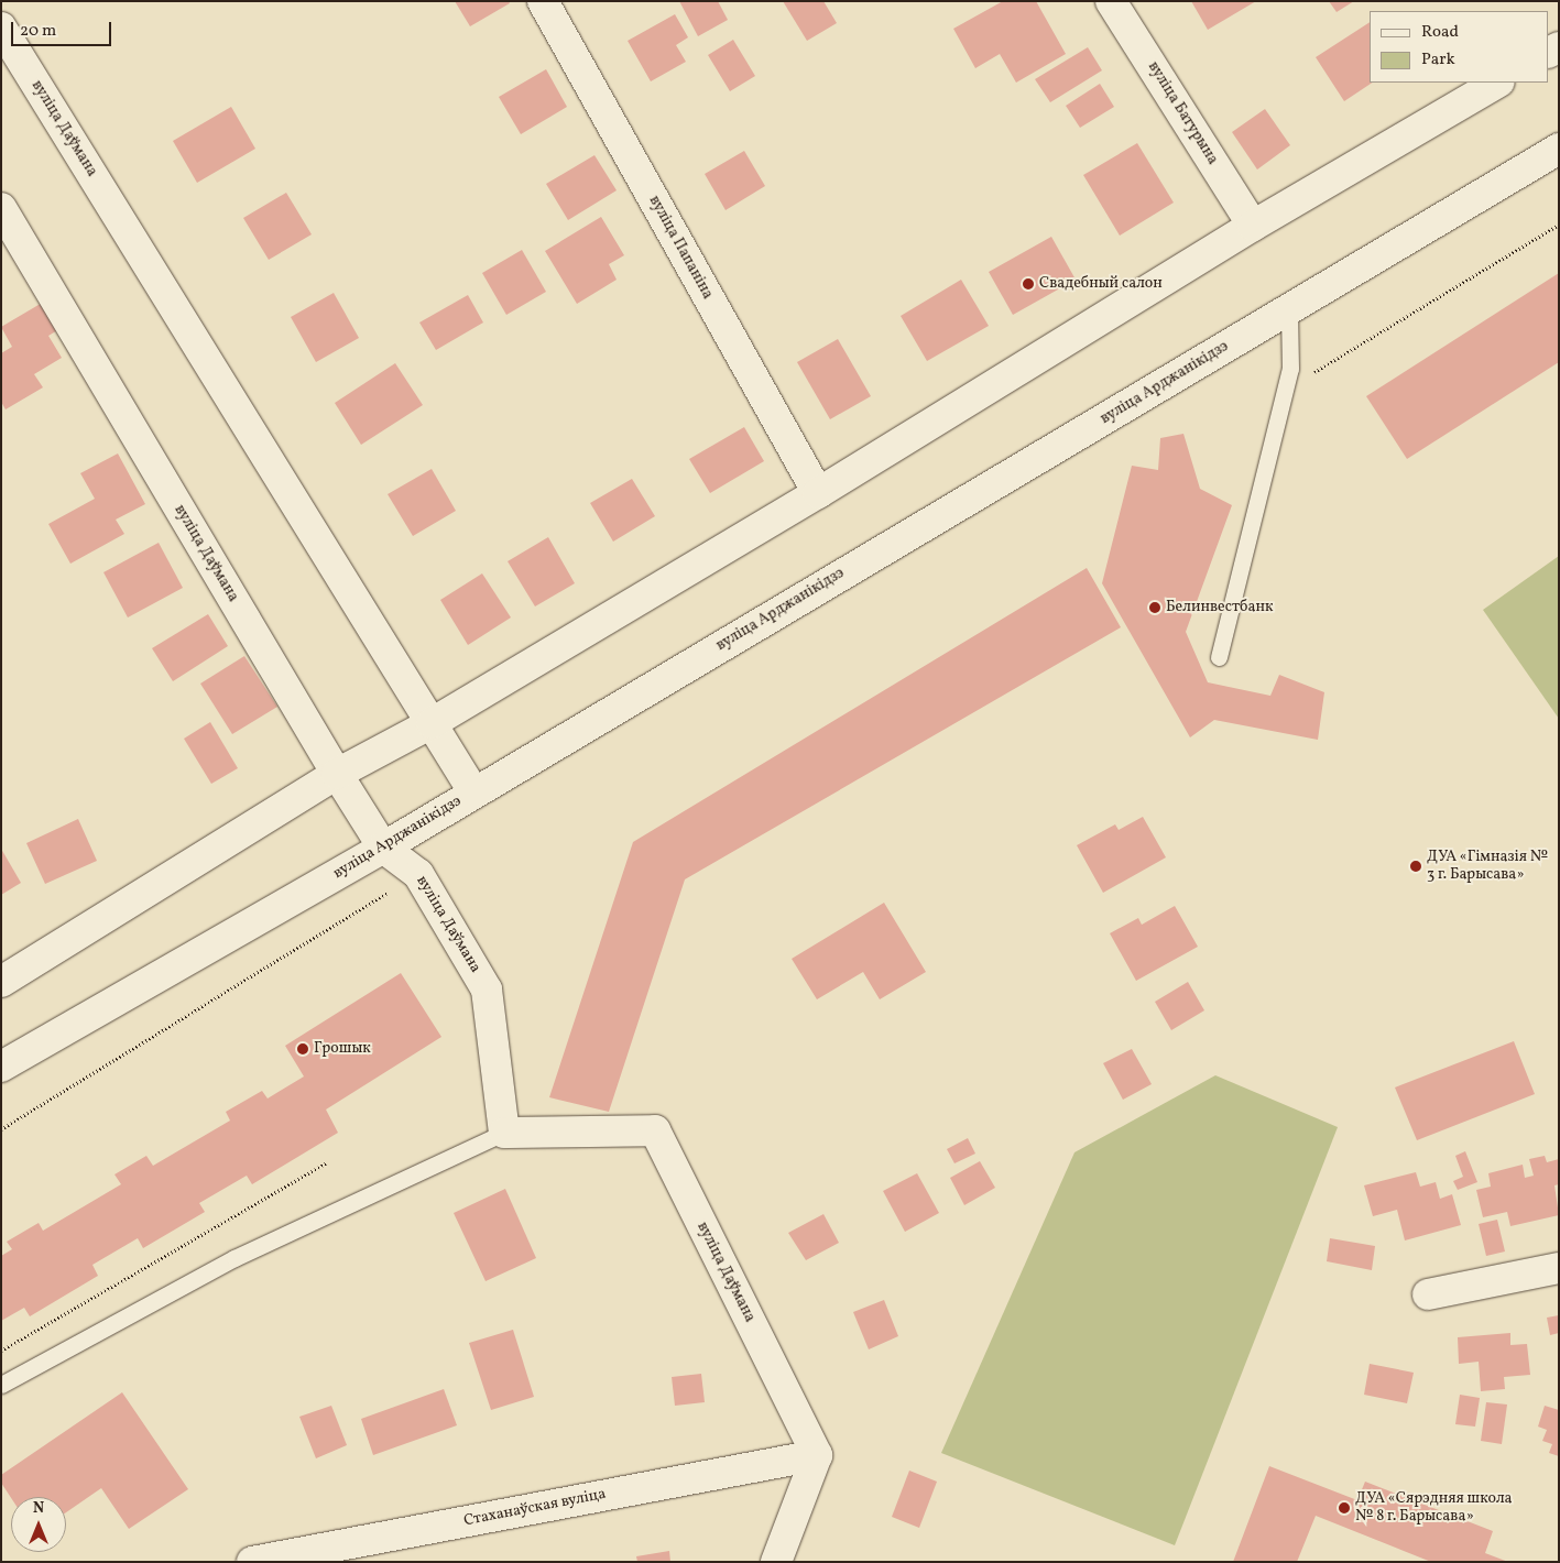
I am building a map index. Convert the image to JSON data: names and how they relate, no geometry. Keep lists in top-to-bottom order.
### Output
{
  "streets": {
    "street": [
      "вуліца Батурына",
      "вуліца Даўмана",
      "вуліца Папаніна",
      "вуліца Арджанікідзэ",
      "Стаханаўская вуліца"
    ]
  },
  "crossings": [
    ["вуліца Даўмана", "вуліца Арджанікідзэ"],
    ["вуліца Даўмана", "Стаханаўская вуліца"]
  ],
  "places": [
    "Свадебный салон",
    "Белинвестбанк",
    "ДУА «Гімназія № 3 г. Барысава»",
    "Грошык",
    "ДУА «Сярэдняя школа № 8 г. Барысава»"
  ],
  "legend": ["Road", "Park"],
  "scale_bar": "20 m",
  "north": "top"
}
